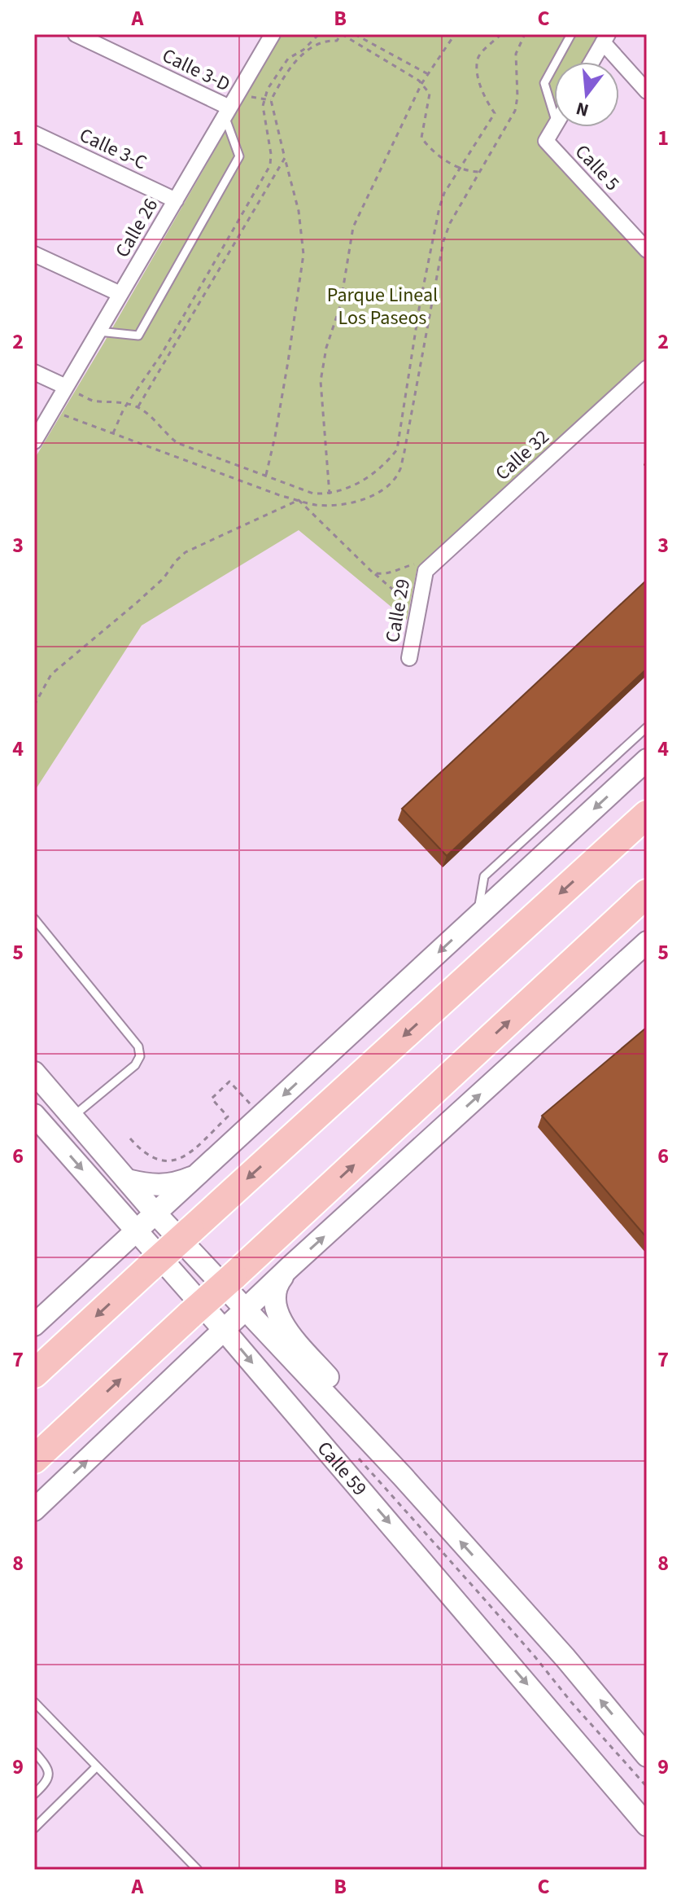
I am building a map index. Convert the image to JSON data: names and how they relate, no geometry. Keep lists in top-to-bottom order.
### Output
{
  "streets": {
    "main road": ["Calle 59"],
    "street": [
      "Calle 3-D",
      "Calle 3-C",
      "Calle 5",
      "Calle 26",
      "Calle 32",
      "Calle 29"
    ]
  },
  "crossings": [
    ["Calle 3-D", "Calle 26"],
    ["Calle 3-C", "Calle 26"],
    ["Calle 32", "Calle 29"]
  ],
  "parks": ["Parque Lineal Los Paseos"],
  "north": "bottom",
  "grid": {
    "columns": ["A", "B", "C"],
    "rows": [
      "1",
      "2",
      "3",
      "4",
      "5",
      "6",
      "7",
      "8",
      "9"
    ]
  }
}
